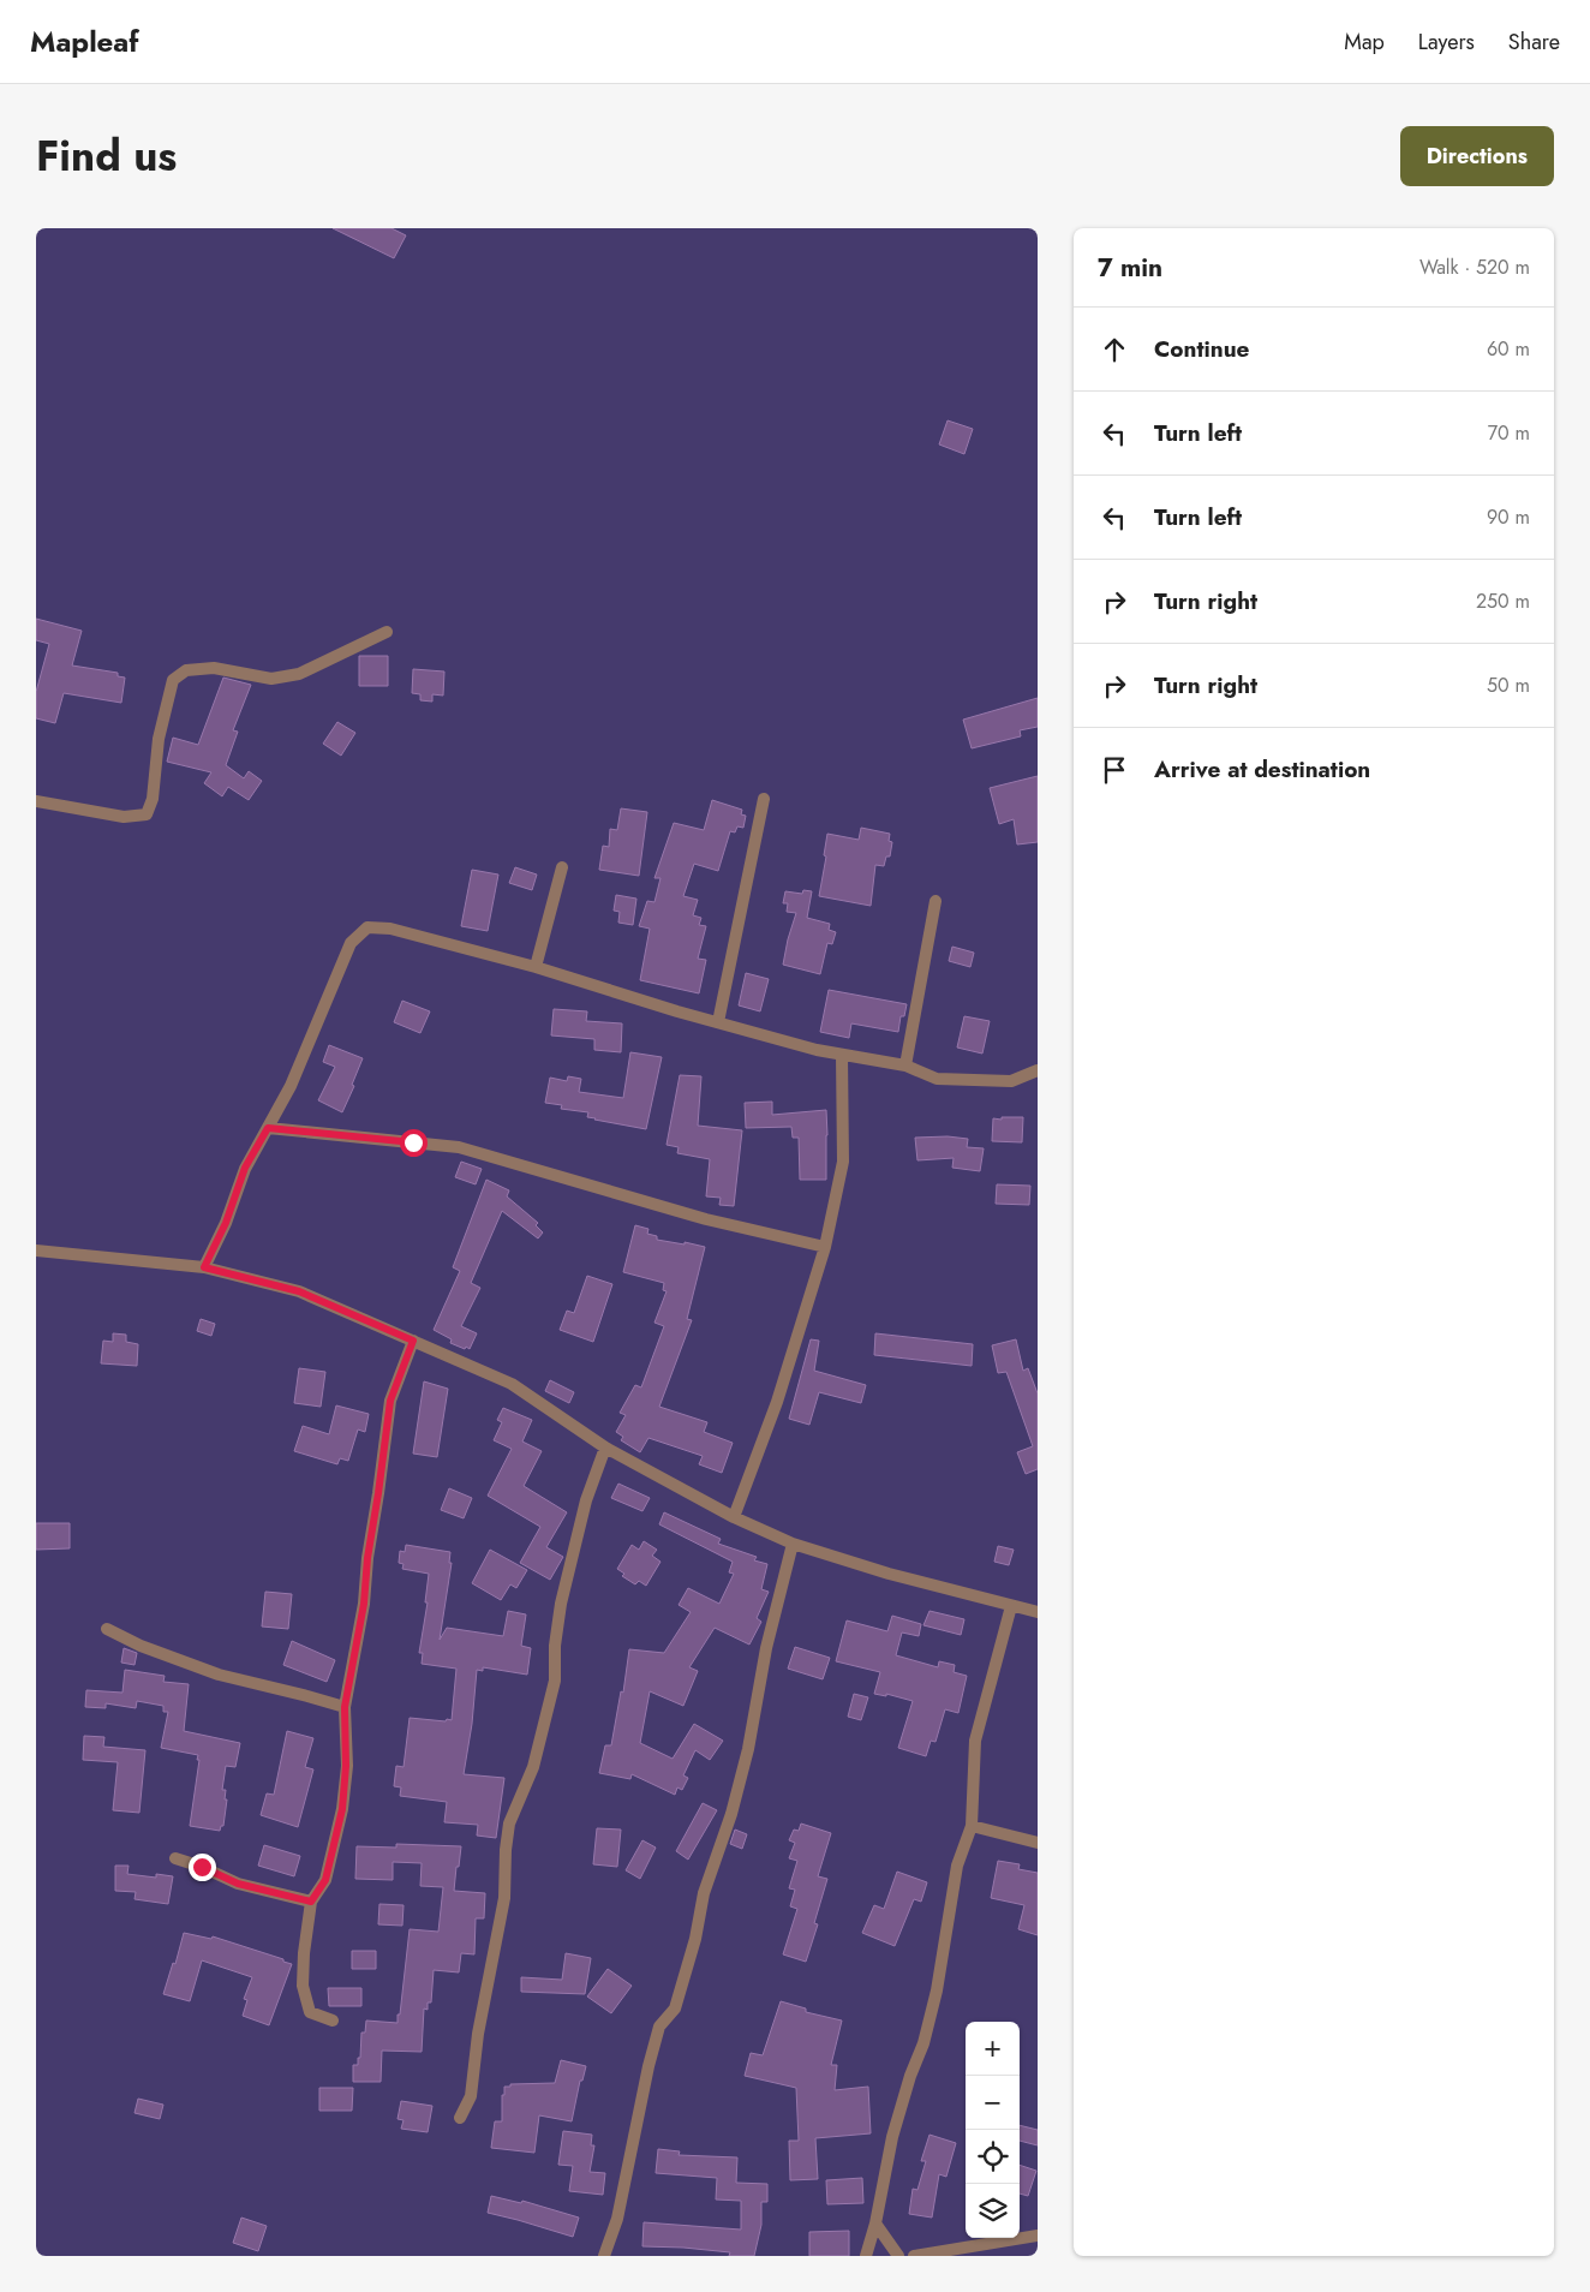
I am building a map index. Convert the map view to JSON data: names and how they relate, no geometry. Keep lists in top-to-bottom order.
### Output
{
  "page": {
    "header": "Mapleaf",
    "nav": ["Map", "Layers", "Share"],
    "title": "Find us",
    "buttons": "Directions",
    "heading": ["7 min", "Walk · 520 m"],
    "list": [
      ["Continue", "60 m"],
      ["Turn left", "70 m"],
      ["Turn left", "90 m"],
      ["Turn right", "250 m"],
      ["Turn right", "50 m"],
      "Arrive at destination"
    ],
    "map_buttons": ["+", "−"]
  }
}
